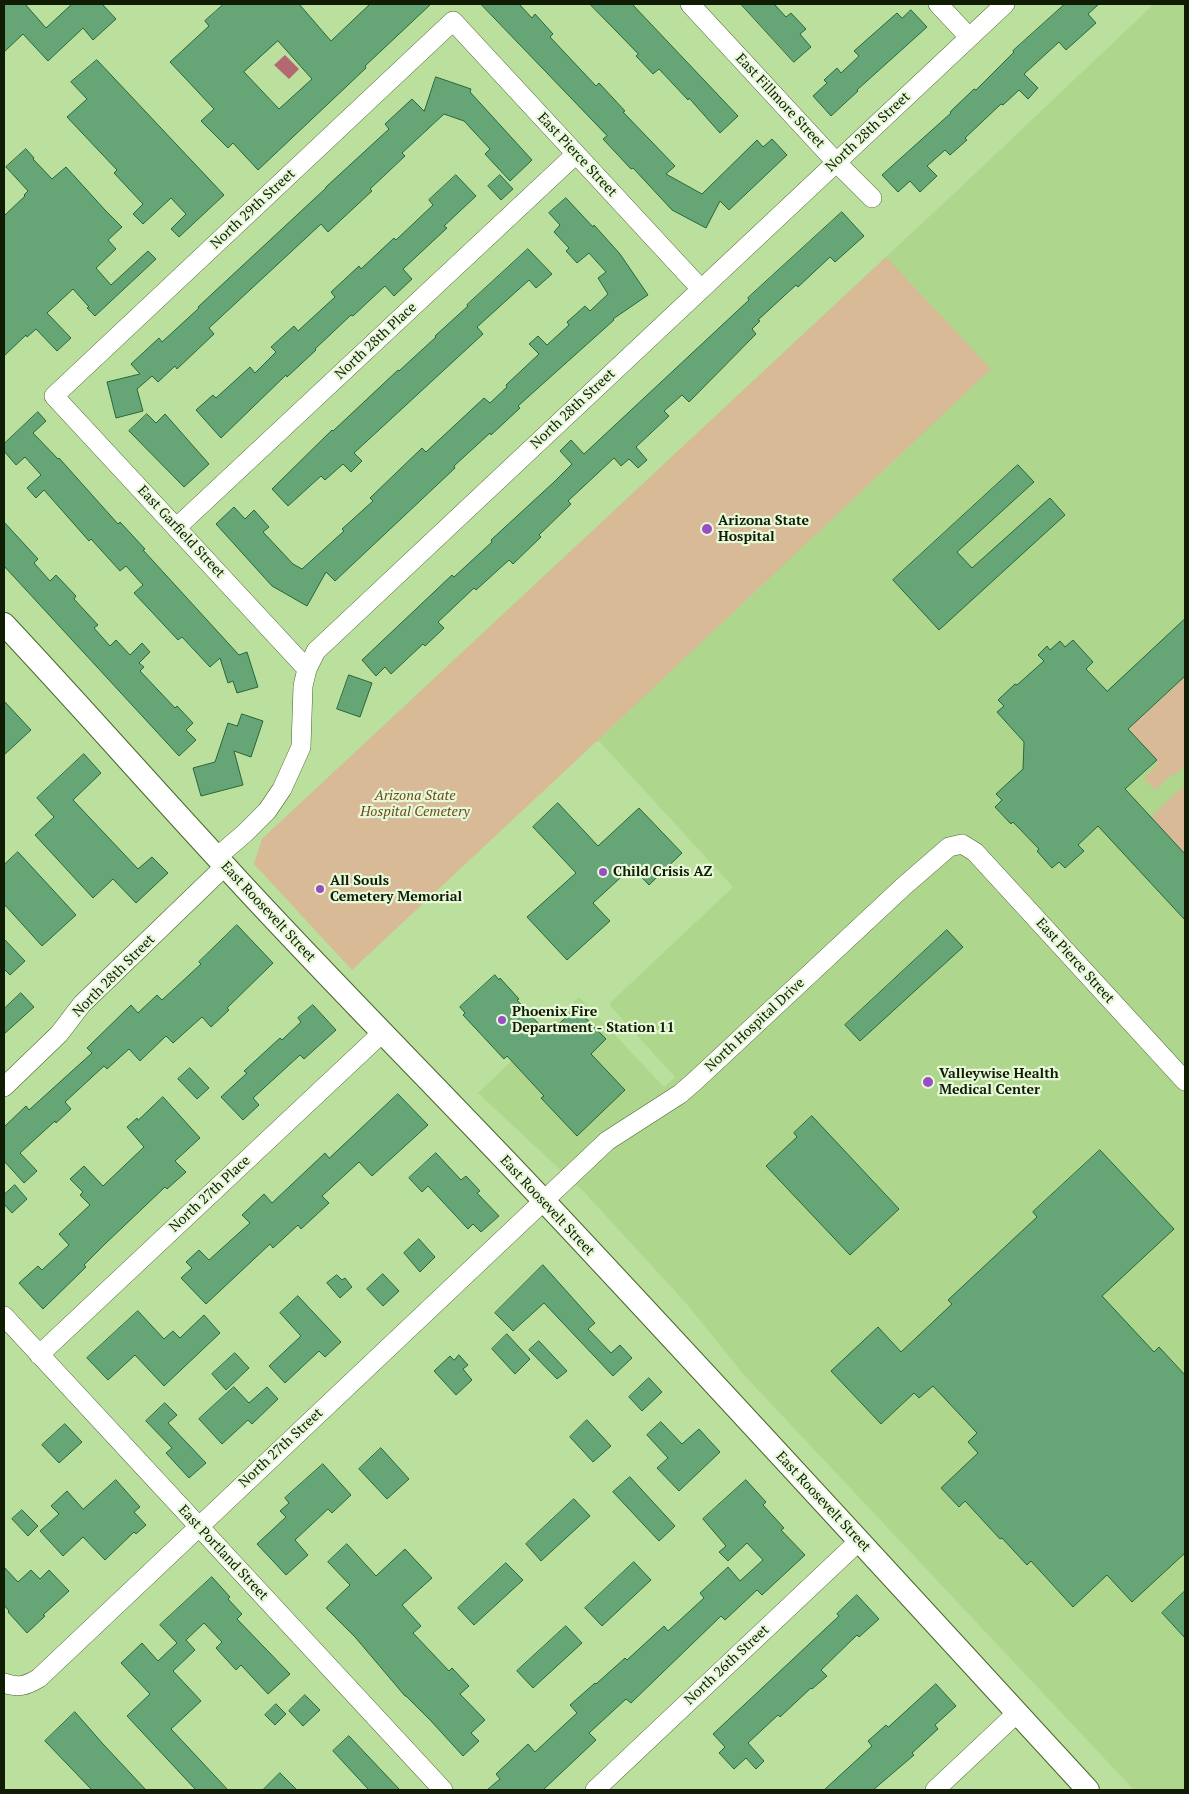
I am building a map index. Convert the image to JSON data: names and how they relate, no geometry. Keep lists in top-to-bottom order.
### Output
{
  "streets": {
    "street": [
      "East Fillmore Street",
      "North 28th Street",
      "East Pierce Street",
      "North 29th Street",
      "North 28th Place",
      "East Garfield Street",
      "East Roosevelt Street",
      "North Hospital Drive",
      "North 27th Place",
      "North 27th Street",
      "East Portland Street",
      "North 26th Street"
    ]
  },
  "crossings": [
    ["East Fillmore Street", "North 28th Street"],
    ["North 28th Street", "East Pierce Street"],
    ["North 28th Street", "East Garfield Street"],
    ["North 28th Street", "East Roosevelt Street"],
    ["East Pierce Street", "North 29th Street"],
    ["East Pierce Street", "North 28th Place"],
    ["East Pierce Street", "North Hospital Drive"],
    ["North 29th Street", "East Garfield Street"],
    ["North 28th Place", "East Garfield Street"],
    ["East Roosevelt Street", "North Hospital Drive"],
    ["East Roosevelt Street", "North 27th Place"],
    ["East Roosevelt Street", "North 27th Street"],
    ["East Roosevelt Street", "North 26th Street"],
    ["North Hospital Drive", "North 27th Street"],
    ["North 27th Place", "East Portland Street"],
    ["North 27th Street", "East Portland Street"]
  ],
  "parks": ["Arizona State Hospital Cemetery"],
  "places": [
    "Arizona State Hospital",
    "Child Crisis AZ",
    "All Souls Cemetery Memorial",
    "Phoenix Fire Department - Station 11",
    "Valleywise Health Medical Center"
  ]
}
